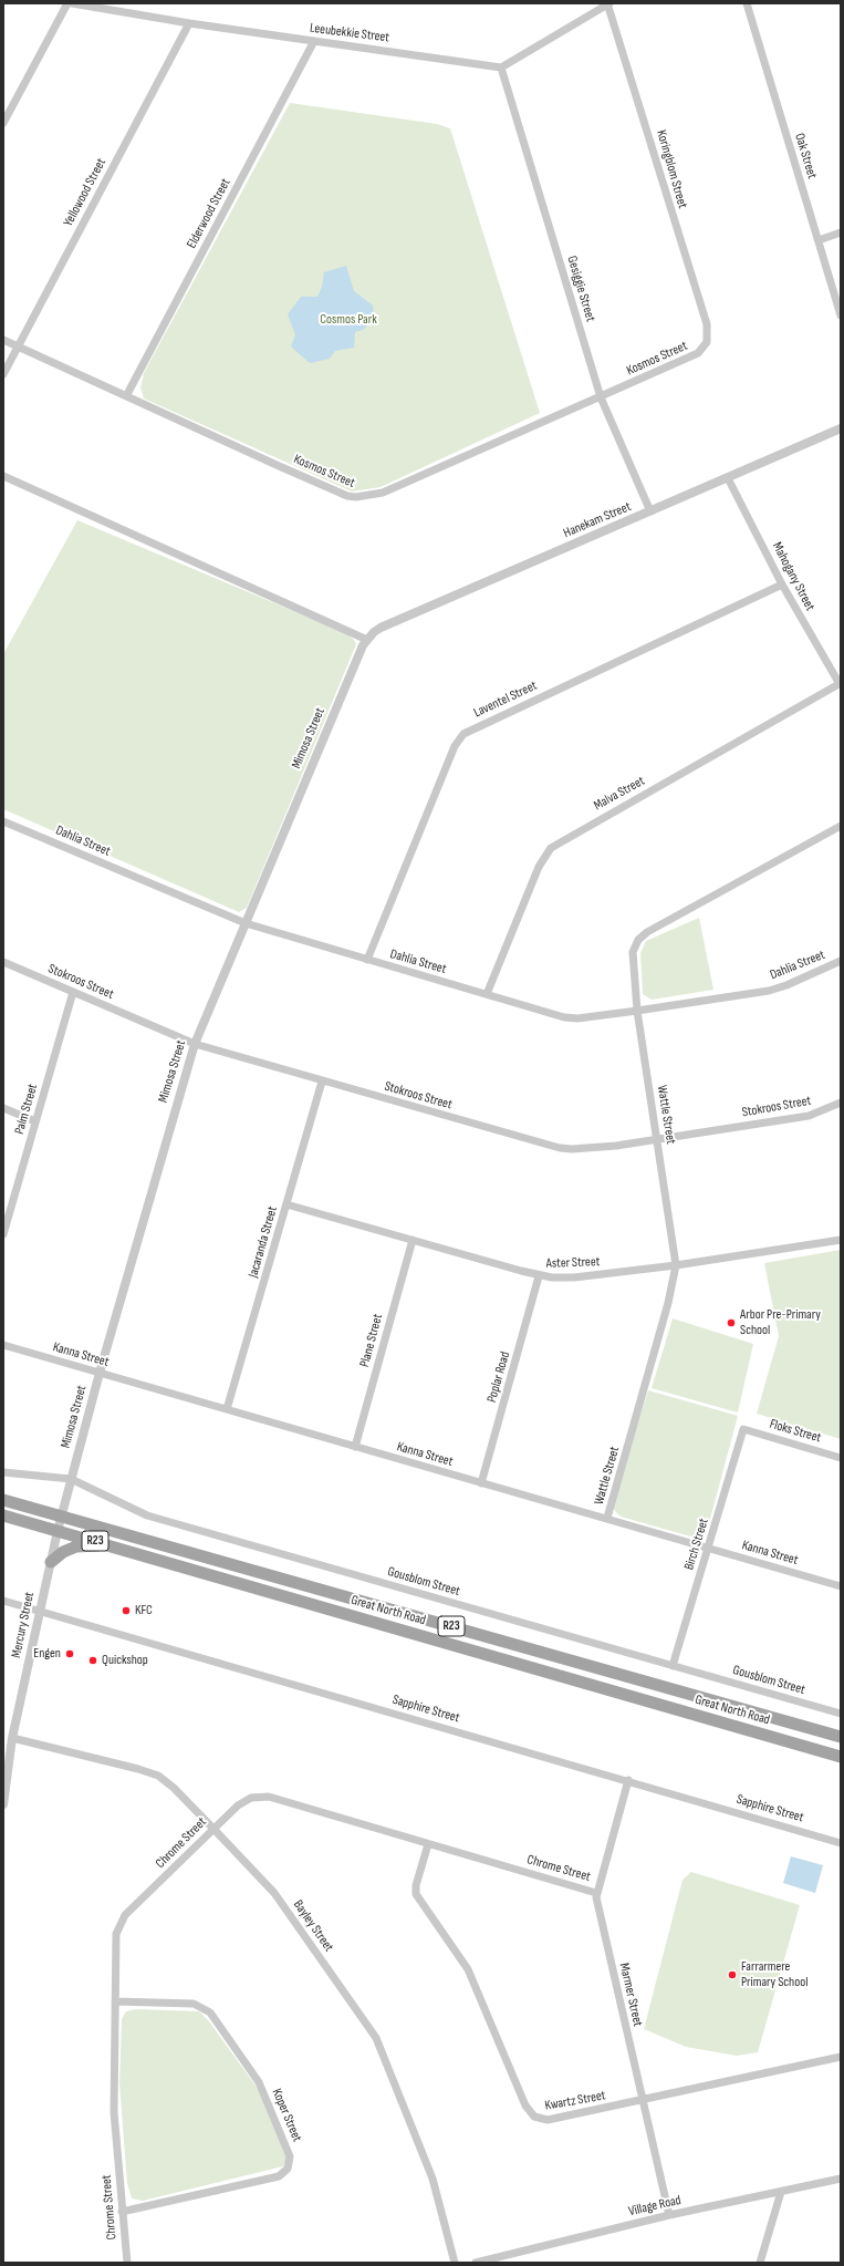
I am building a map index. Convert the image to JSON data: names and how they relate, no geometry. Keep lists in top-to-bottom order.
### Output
{
  "streets": {
    "main road": ["R23", "Great North Road"],
    "street": [
      "Leeubekkie Street",
      "Oak Street",
      "Koringblom Street",
      "Yellowood Street",
      "Elderwood Street",
      "Gesiggie Street",
      "Kosmos Street",
      "Hanekam Street",
      "Mahogany Street",
      "Laventel Street",
      "Mimosa Street",
      "Malva Street",
      "Dahlia Street",
      "Stokroos Street",
      "Palm Street",
      "Wattle Street",
      "Jacaranda Street",
      "Aster Street",
      "Plane Street",
      "Kanna Street",
      "Poplar Road",
      "Floks Street",
      "Birch Street",
      "Gousblom Street",
      "Mercury Street",
      "Sapphire Street",
      "Chrome Street",
      "Bayley Street",
      "Marmer Street",
      "Kwartz Street",
      "Koper Street",
      "Village Road"
    ]
  },
  "crossings": [
    ["Leeubekkie Street", "Yellowood Street"],
    ["Leeubekkie Street", "Elderwood Street"],
    ["Leeubekkie Street", "Gesiggie Street"],
    ["Koringblom Street", "Kosmos Street"],
    ["Yellowood Street", "Kosmos Street"],
    ["Elderwood Street", "Kosmos Street"],
    ["Gesiggie Street", "Kosmos Street"],
    ["Gesiggie Street", "Hanekam Street"],
    ["Hanekam Street", "Mahogany Street"],
    ["Hanekam Street", "Mimosa Street"],
    ["Mahogany Street", "Laventel Street"],
    ["Mahogany Street", "Malva Street"],
    ["Laventel Street", "Dahlia Street"],
    ["Mimosa Street", "Dahlia Street"],
    ["Mimosa Street", "Stokroos Street"],
    ["Mimosa Street", "Kanna Street"],
    ["Mimosa Street", "Gousblom Street"],
    ["Mimosa Street", "Great North Road"],
    ["Mimosa Street", "Mercury Street"],
    ["Malva Street", "Dahlia Street"],
    ["Dahlia Street", "Wattle Street"],
    ["Stokroos Street", "Palm Street"],
    ["Stokroos Street", "Wattle Street"],
    ["Stokroos Street", "Jacaranda Street"],
    ["Wattle Street", "Aster Street"],
    ["Wattle Street", "Kanna Street"],
    ["Jacaranda Street", "Aster Street"],
    ["Jacaranda Street", "Kanna Street"],
    ["Aster Street", "Plane Street"],
    ["Aster Street", "Poplar Road"],
    ["Plane Street", "Kanna Street"],
    ["Kanna Street", "Poplar Road"],
    ["Kanna Street", "Birch Street"],
    ["Floks Street", "Birch Street"],
    ["Birch Street", "Gousblom Street"],
    ["Great North Road", "Mercury Street"],
    ["Mercury Street", "Sapphire Street"],
    ["Mercury Street", "Bayley Street"],
    ["Sapphire Street", "Marmer Street"],
    ["Chrome Street", "Bayley Street"],
    ["Chrome Street", "Marmer Street"],
    ["Chrome Street", "Kwartz Street"],
    ["Chrome Street", "Koper Street"],
    ["Marmer Street", "Kwartz Street"],
    ["Marmer Street", "Village Road"]
  ],
  "parks": ["Cosmos Park"],
  "places": [
    "Arbor Pre-Primary School",
    "KFC",
    "Engen",
    "Quickshop",
    "Farrarmere Primary School"
  ]
}
